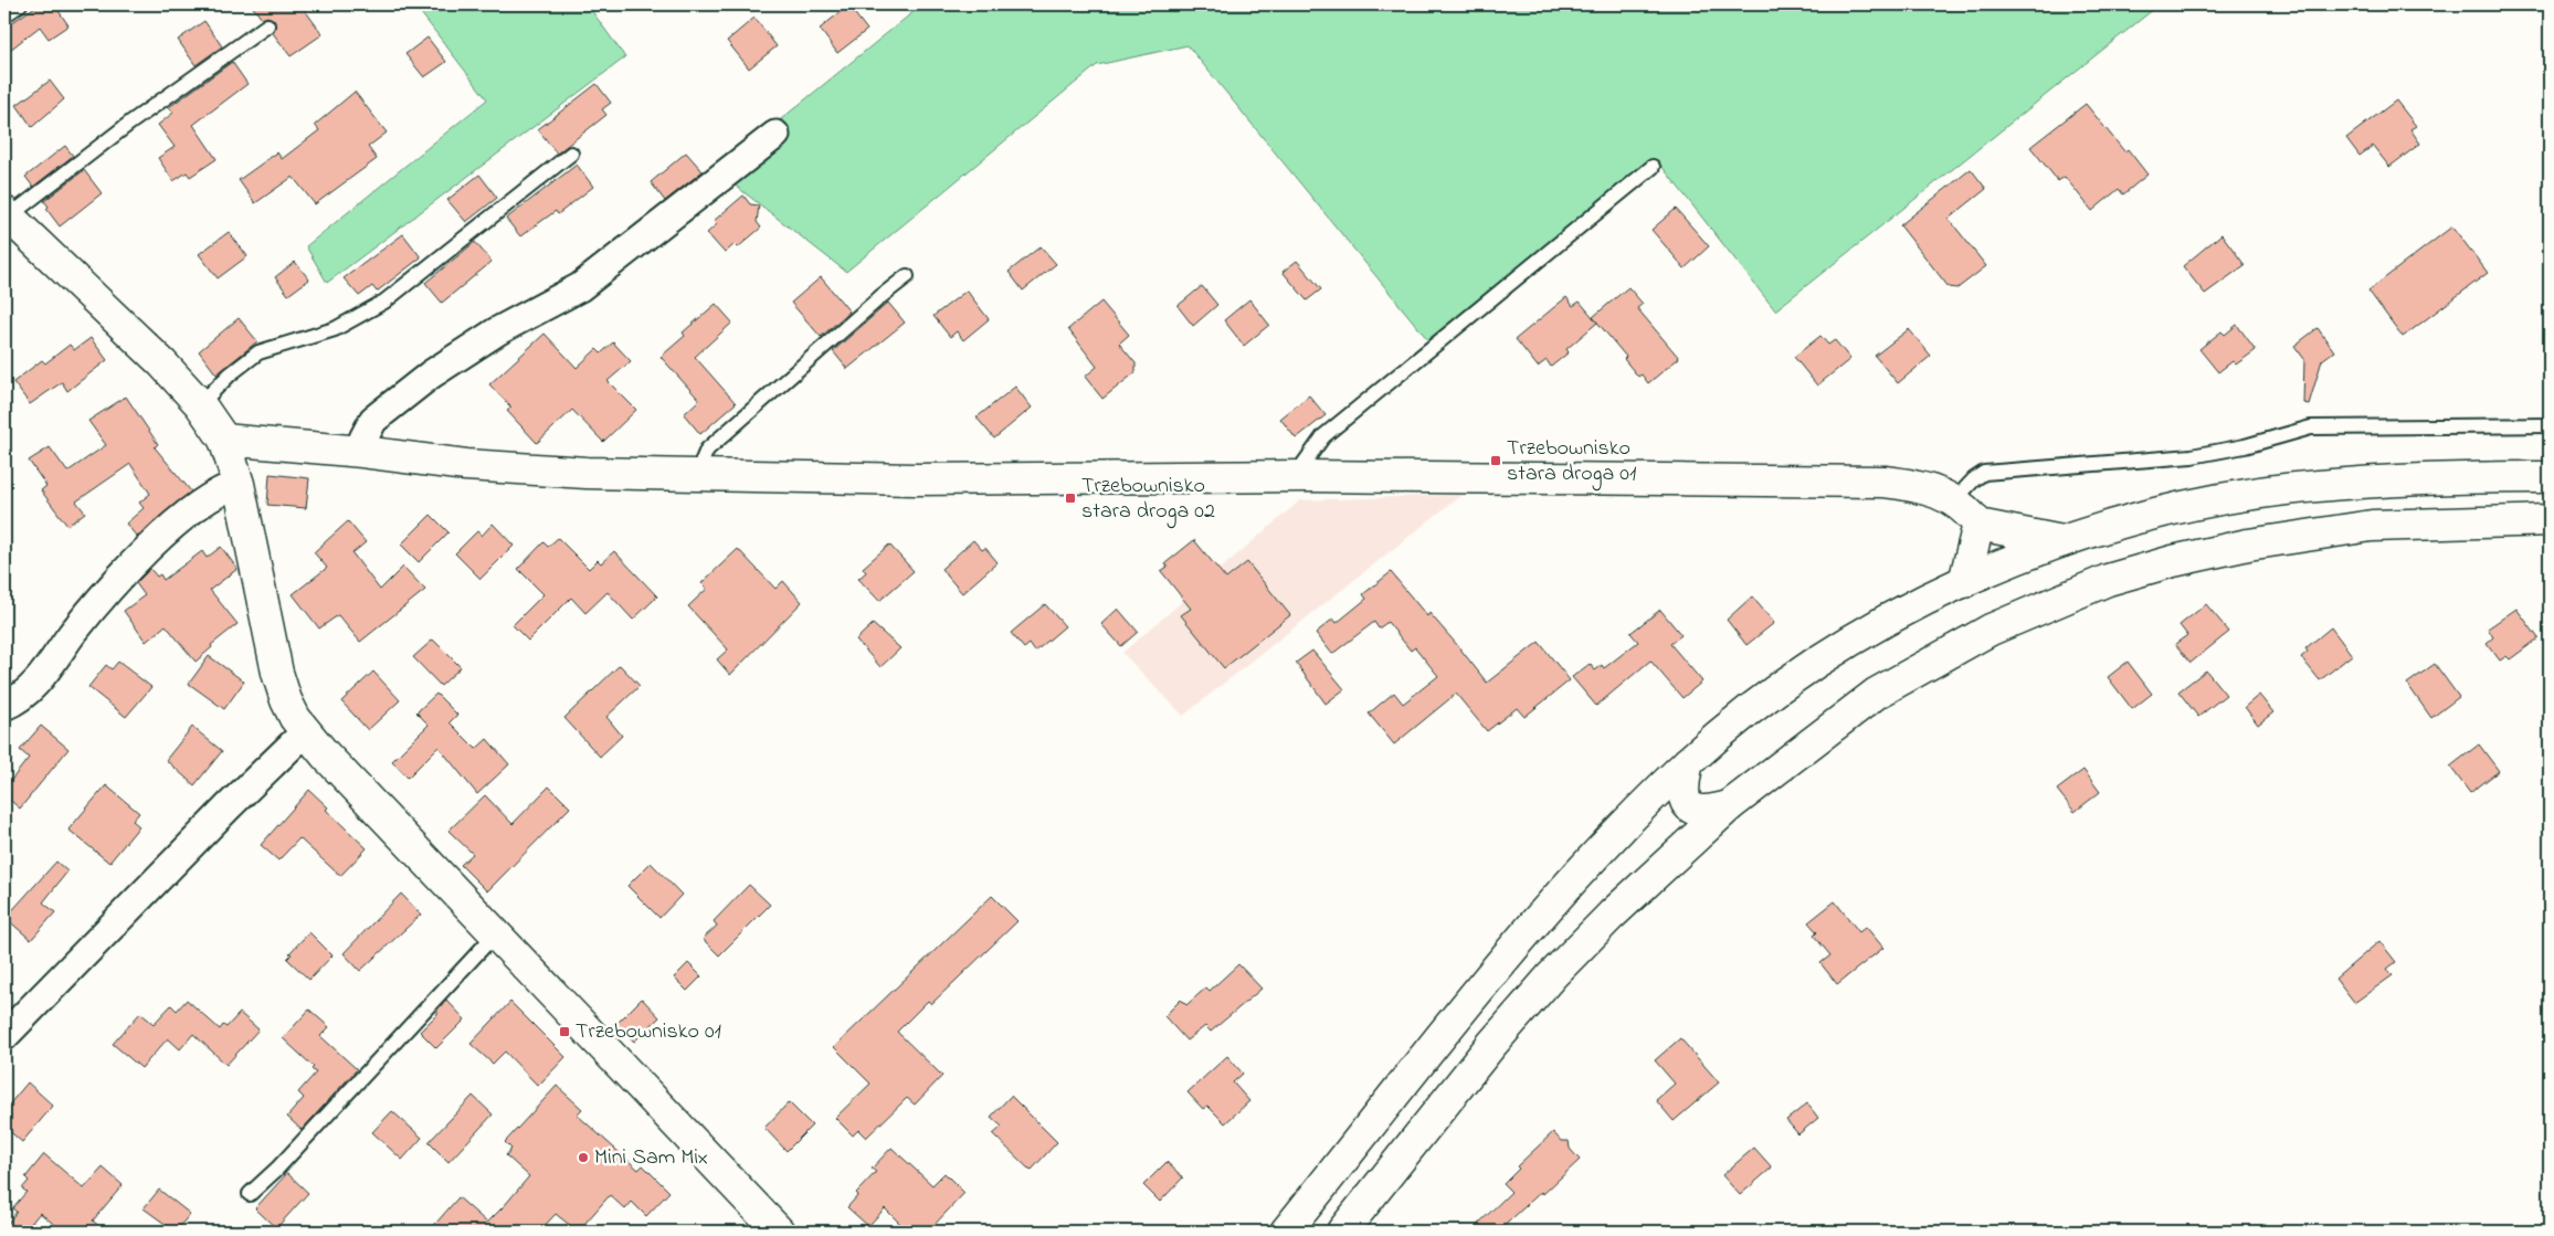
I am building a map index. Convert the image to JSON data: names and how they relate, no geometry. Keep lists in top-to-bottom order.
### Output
{
  "places": {
    "transit": ["Trzebownisko stara droga 01", "Trzebownisko stara droga 02", "Trzebownisko 01"],
    "other": ["Mini Sam Mix"]
  }
}
